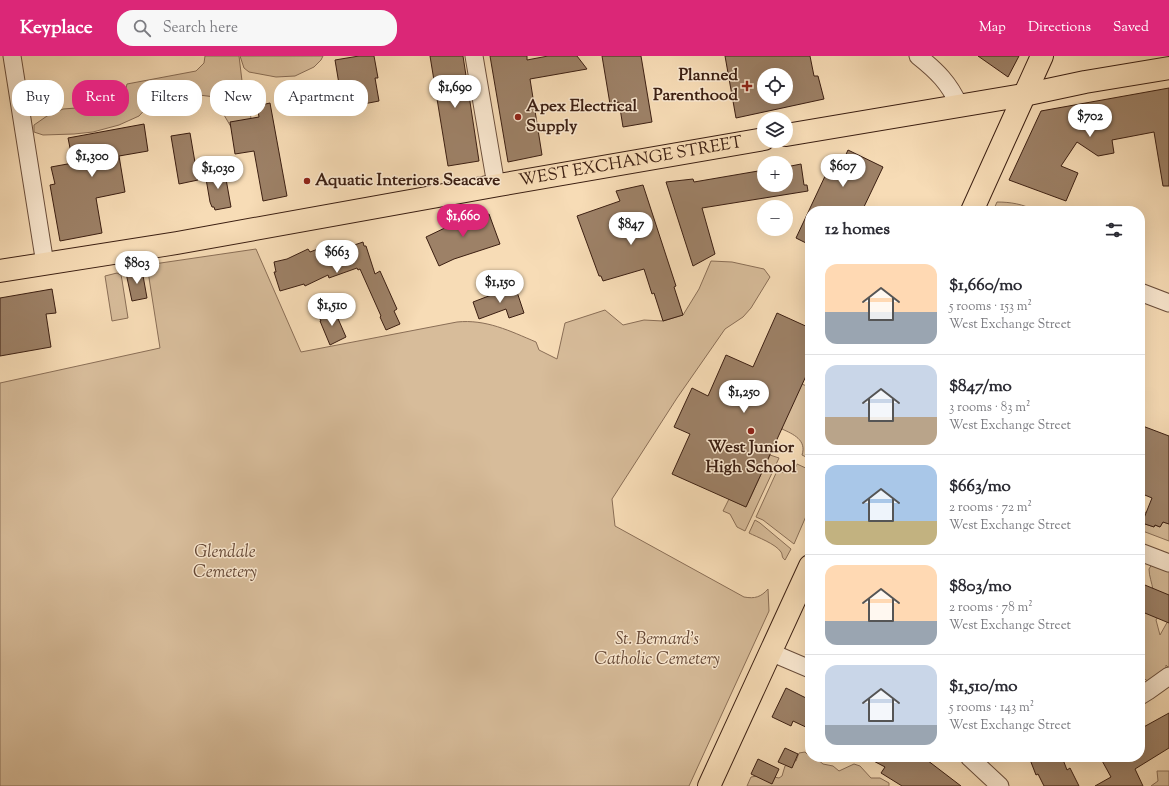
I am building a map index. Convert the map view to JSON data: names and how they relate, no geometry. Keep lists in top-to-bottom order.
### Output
{
  "streets": {
    "main road": ["WEST EXCHANGE STREET"]
  },
  "parks": ["Glendale Cemetery", "St. Bernard's Catholic Cemetery"],
  "places": {
    "health": ["Planned Parenthood"],
    "other": ["Apex Electrical Supply", "Aquatic Interiors Seacave", "West Junior High School"]
  },
  "page": {
    "header": "Keyplace",
    "search": "Search here",
    "nav": ["Map", "Directions", "Saved"],
    "map_buttons": ["+", "−"],
    "price": [
      "$1,690",
      "$702",
      "$1,300",
      "$607",
      "$1,030",
      "$1,660",
      "$847",
      "$663",
      "$803",
      "$1,150",
      "$1,510",
      "$1,250"
    ],
    "chip": [
      "Buy",
      "Rent",
      "Filters",
      "New",
      "Apartment"
    ],
    "heading": "12 homes",
    "list": [
      {
        "name": "$1,660/mo",
        "note": "5 rooms · 153 m² · West Exchange Street"
      },
      {
        "name": "$847/mo",
        "note": "3 rooms · 83 m² · West Exchange Street"
      },
      {
        "name": "$663/mo",
        "note": "2 rooms · 72 m² · West Exchange Street"
      },
      {
        "name": "$803/mo",
        "note": "2 rooms · 78 m² · West Exchange Street"
      },
      {
        "name": "$1,510/mo",
        "note": "5 rooms · 143 m² · West Exchange Street"
      }
    ]
  }
}
